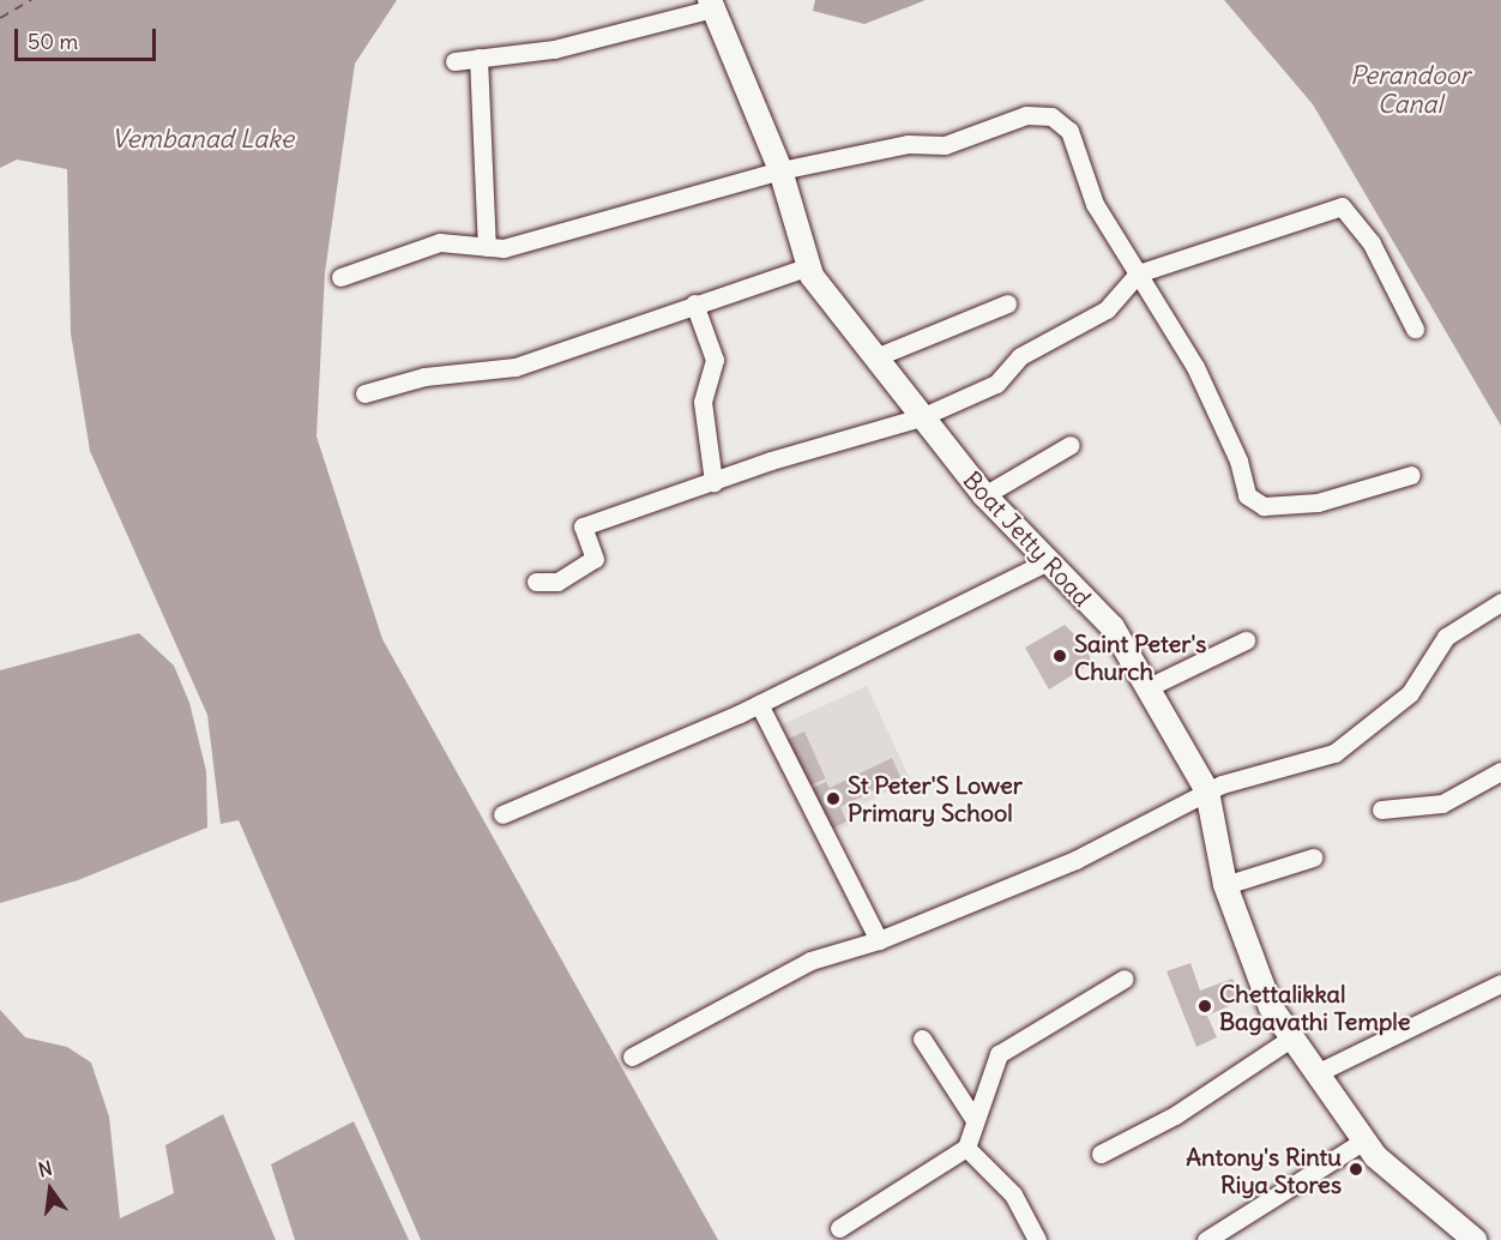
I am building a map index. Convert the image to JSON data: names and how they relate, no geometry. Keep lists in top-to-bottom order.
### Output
{
  "streets": {
    "street": ["Boat Jetty Road"]
  },
  "water": ["Perandoor Canal", "Vembanad Lake"],
  "places": [
    "Saint Peter's Church",
    "St Peter'S Lower Primary School",
    "Chettalikkal Bagavathi Temple",
    "Antony's Rintu Riya Stores"
  ],
  "scale_bar": "50 m",
  "north": "top"
}
